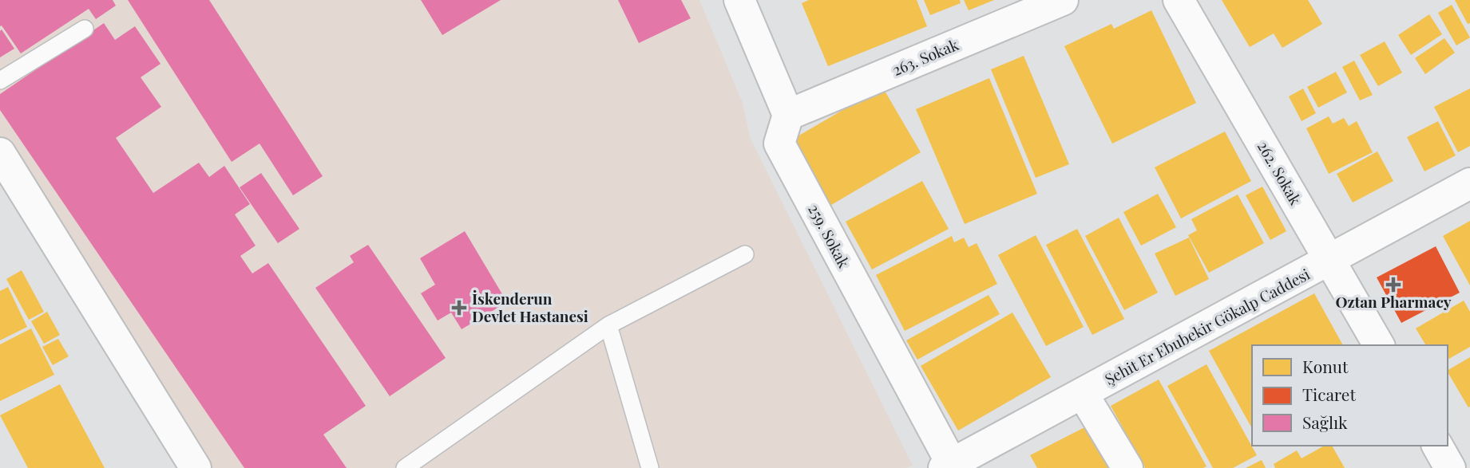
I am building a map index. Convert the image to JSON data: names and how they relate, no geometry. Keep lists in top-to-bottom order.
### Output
{
  "streets": {
    "street": [
      "263. Sokak",
      "262. Sokak",
      "259. Sokak",
      "Şehit Er Ebubekir Gökalp Caddesi"
    ]
  },
  "crossings": [
    ["263. Sokak", "259. Sokak"],
    ["262. Sokak", "Şehit Er Ebubekir Gökalp Caddesi"],
    ["259. Sokak", "Şehit Er Ebubekir Gökalp Caddesi"]
  ],
  "places": {
    "health": ["Oztan Pharmacy", "İskenderun Devlet Hastanesi"]
  },
  "legend": ["Konut", "Ticaret", "Sağlık"]
}
